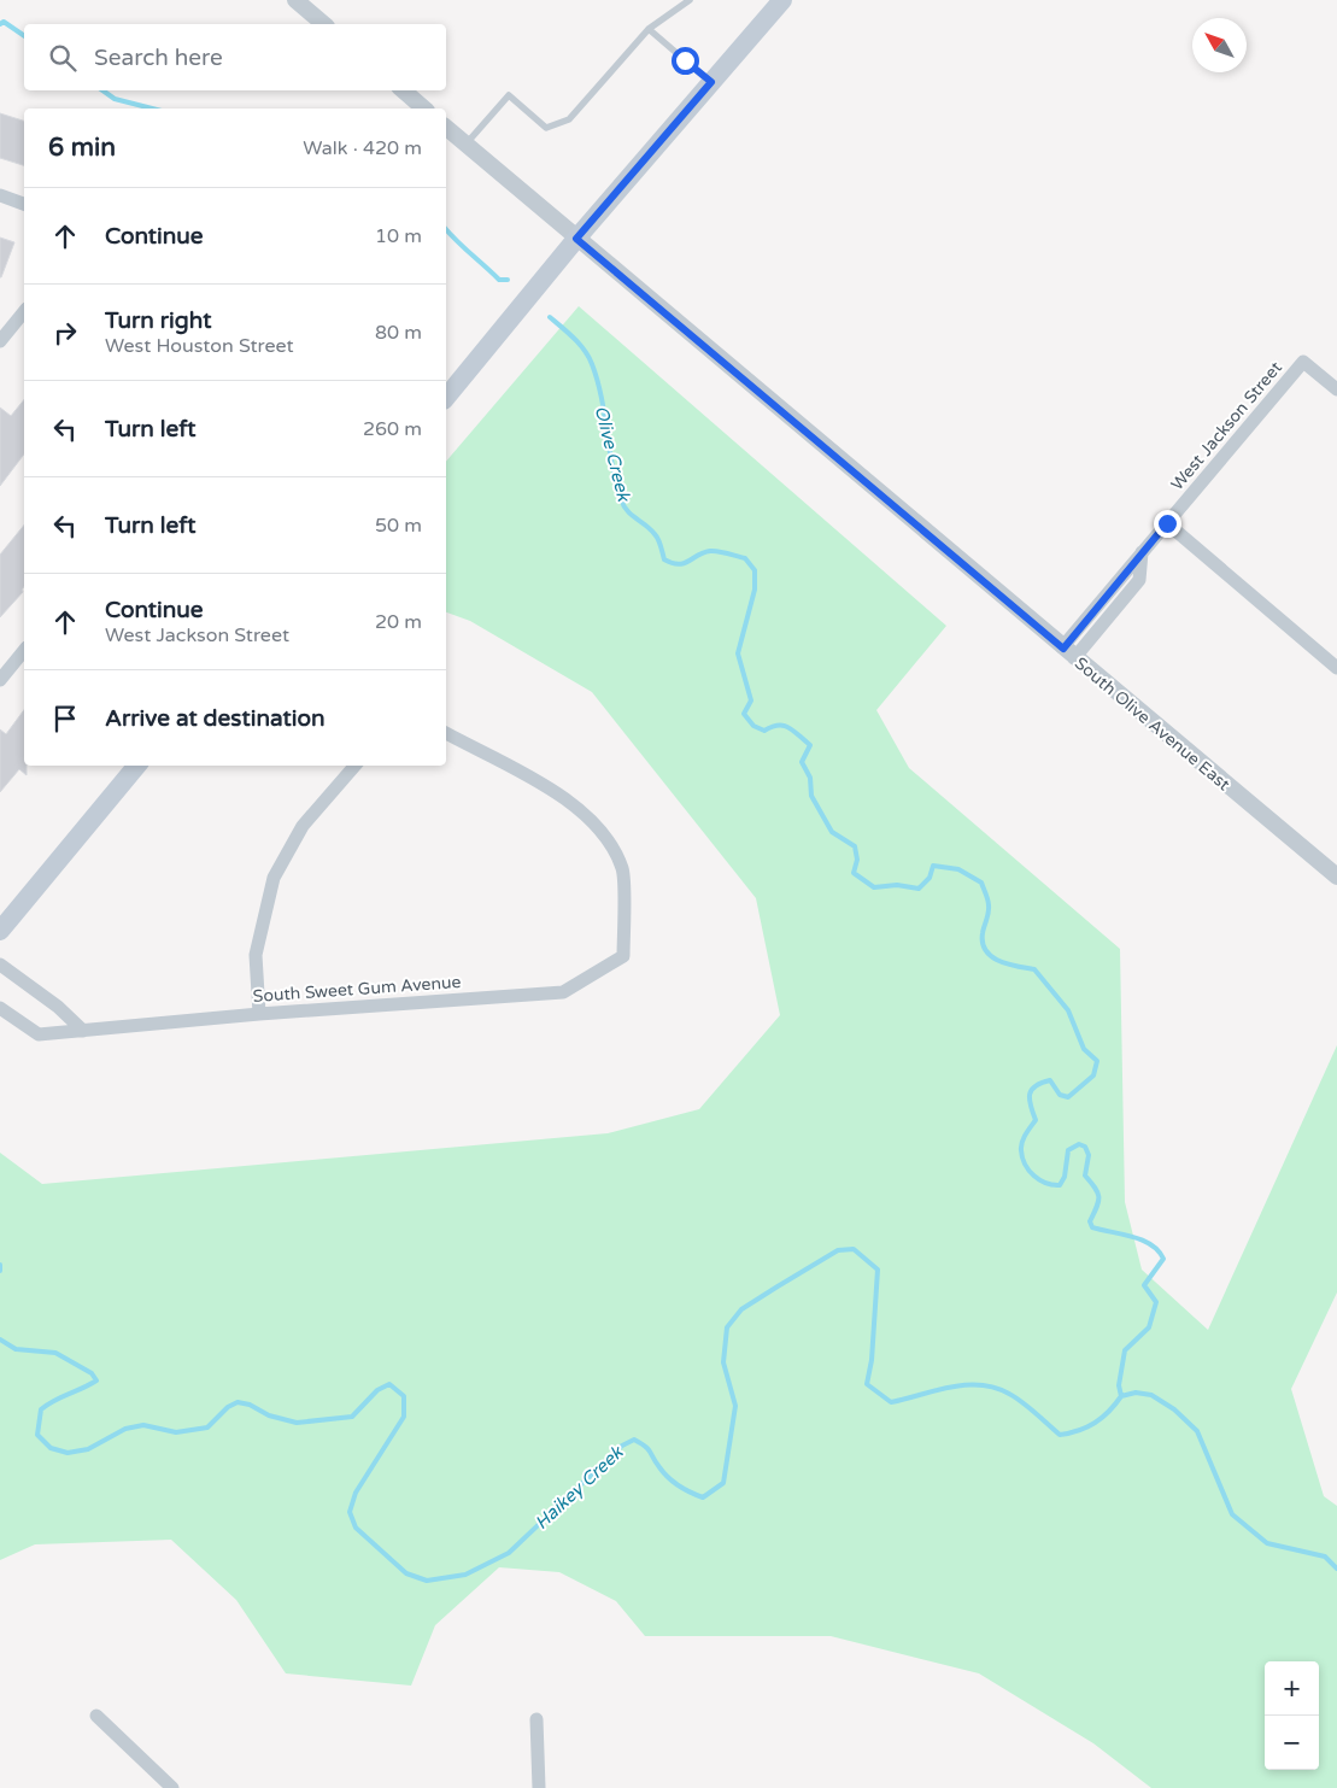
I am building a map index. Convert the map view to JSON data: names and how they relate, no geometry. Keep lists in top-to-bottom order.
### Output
{
  "streets": {
    "street": ["West Jackson Street", "South Olive Avenue East", "South Sweet Gum Avenue"]
  },
  "crossings": [
    ["West Jackson Street", "South Olive Avenue East"]
  ],
  "water": ["Olive Creek", "Haikey Creek"],
  "north": "top left",
  "page": {
    "search": "Search here",
    "heading": ["6 min", "Walk · 420 m"],
    "list": [
      ["Continue", "10 m"],
      ["Turn right", "West Houston Street", "80 m"],
      ["Turn left", "260 m"],
      ["Turn left", "50 m"],
      ["Continue", "West Jackson Street", "20 m"],
      "Arrive at destination"
    ],
    "map_buttons": ["+", "−"]
  }
}
